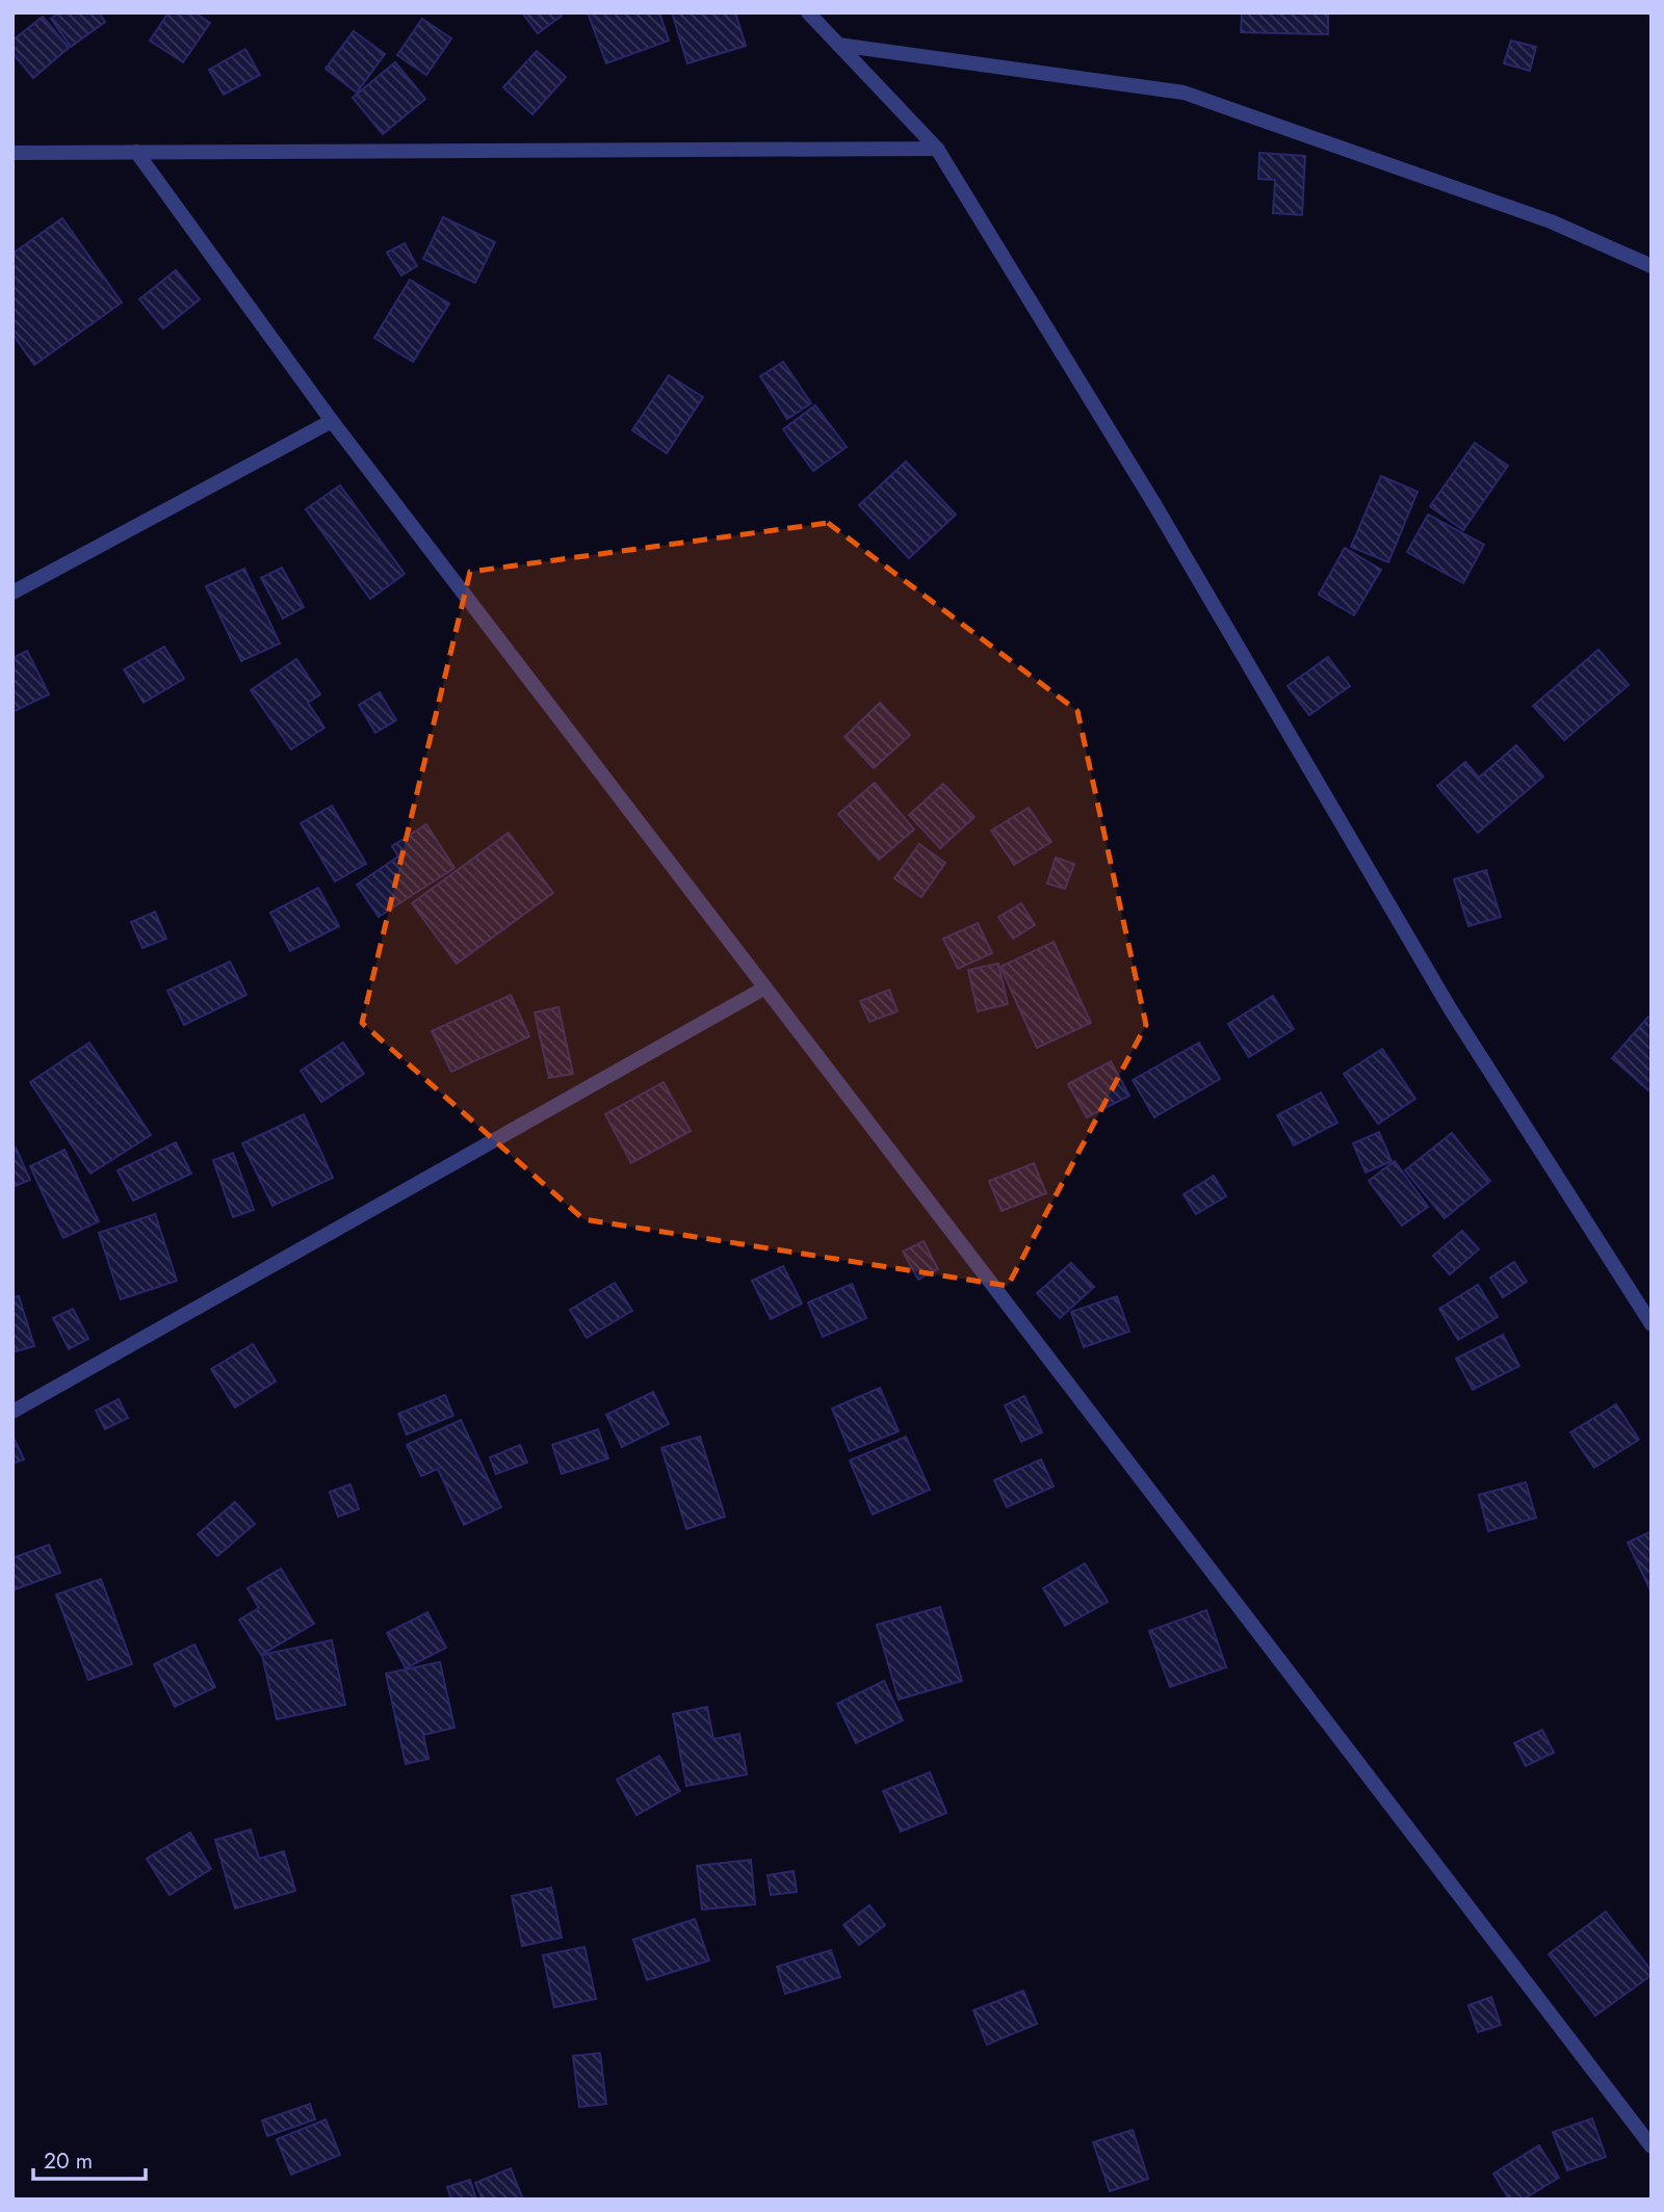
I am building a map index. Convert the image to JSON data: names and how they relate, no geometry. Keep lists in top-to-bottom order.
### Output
{
  "scale_bar": "20 m"
}
